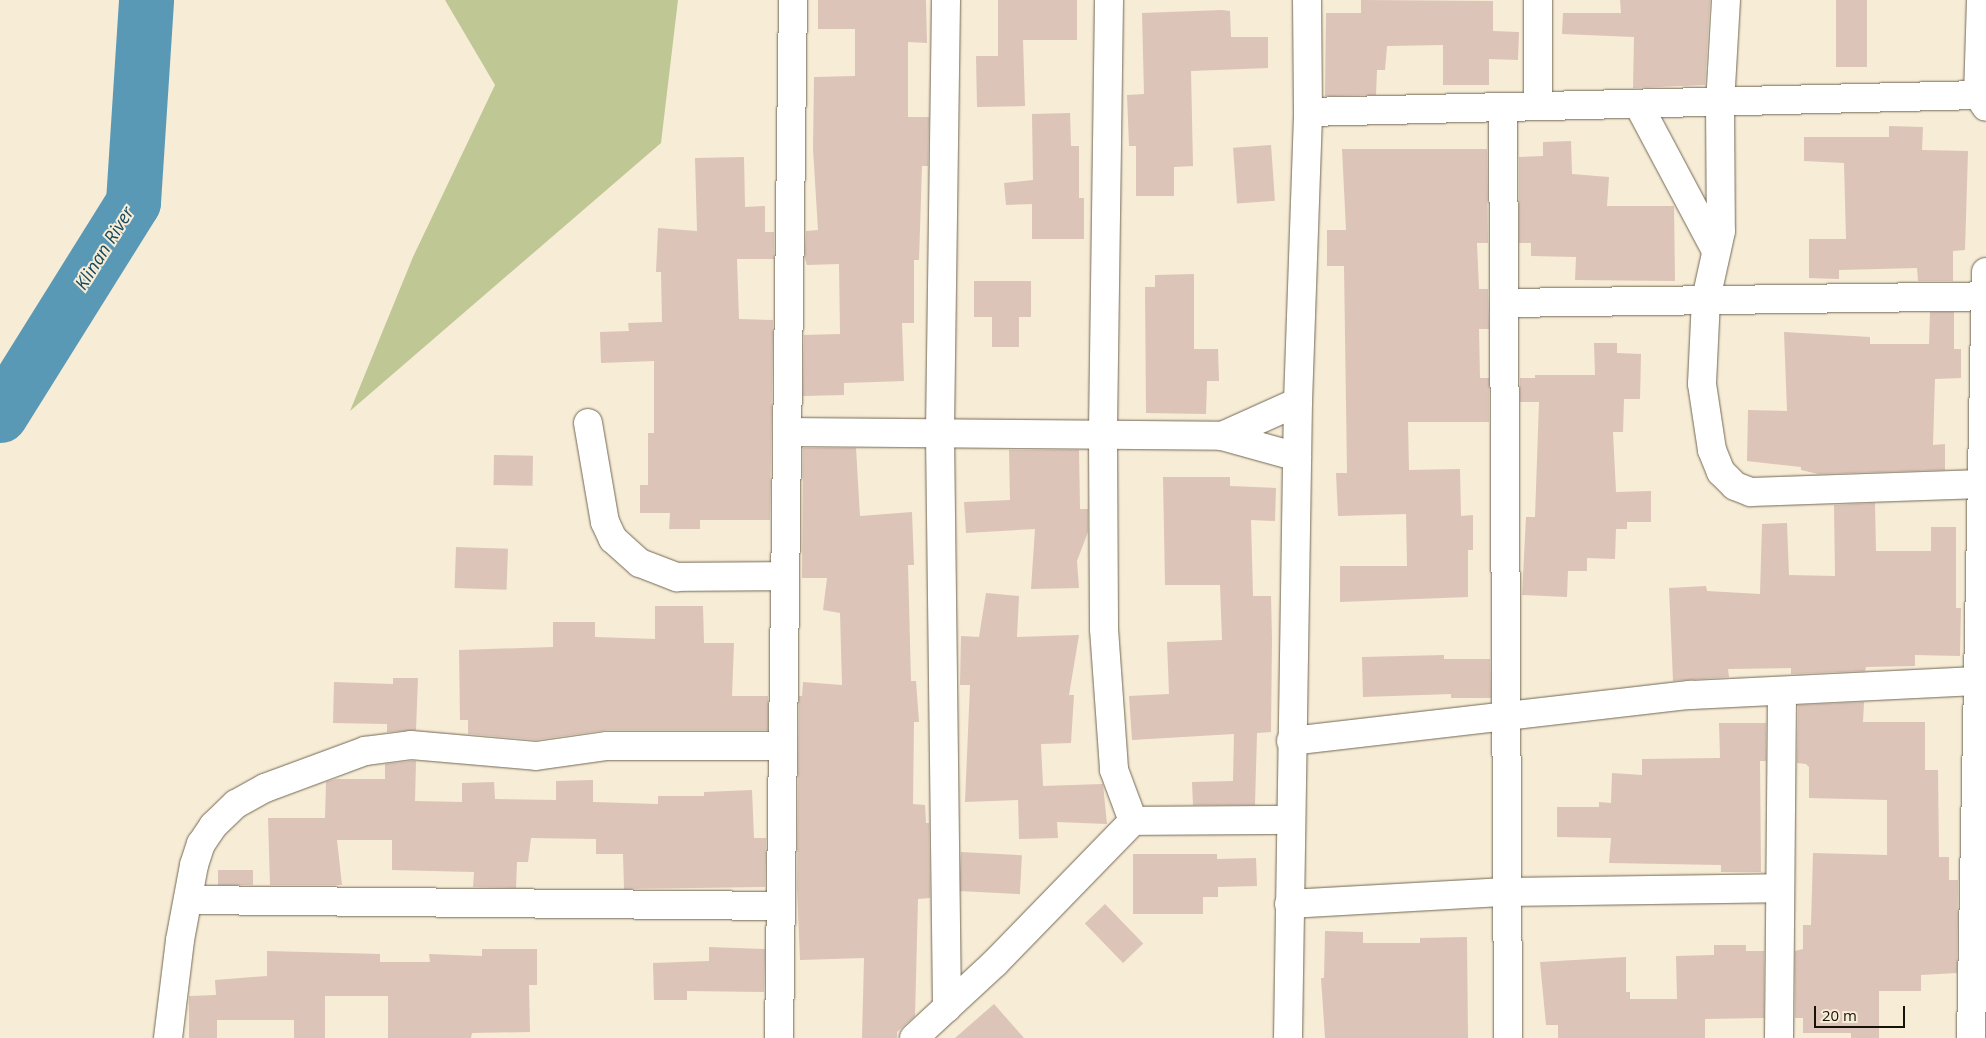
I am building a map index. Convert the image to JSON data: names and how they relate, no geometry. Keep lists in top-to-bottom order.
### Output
{
  "water": ["Klinan River"],
  "scale_bar": "20 m"
}
